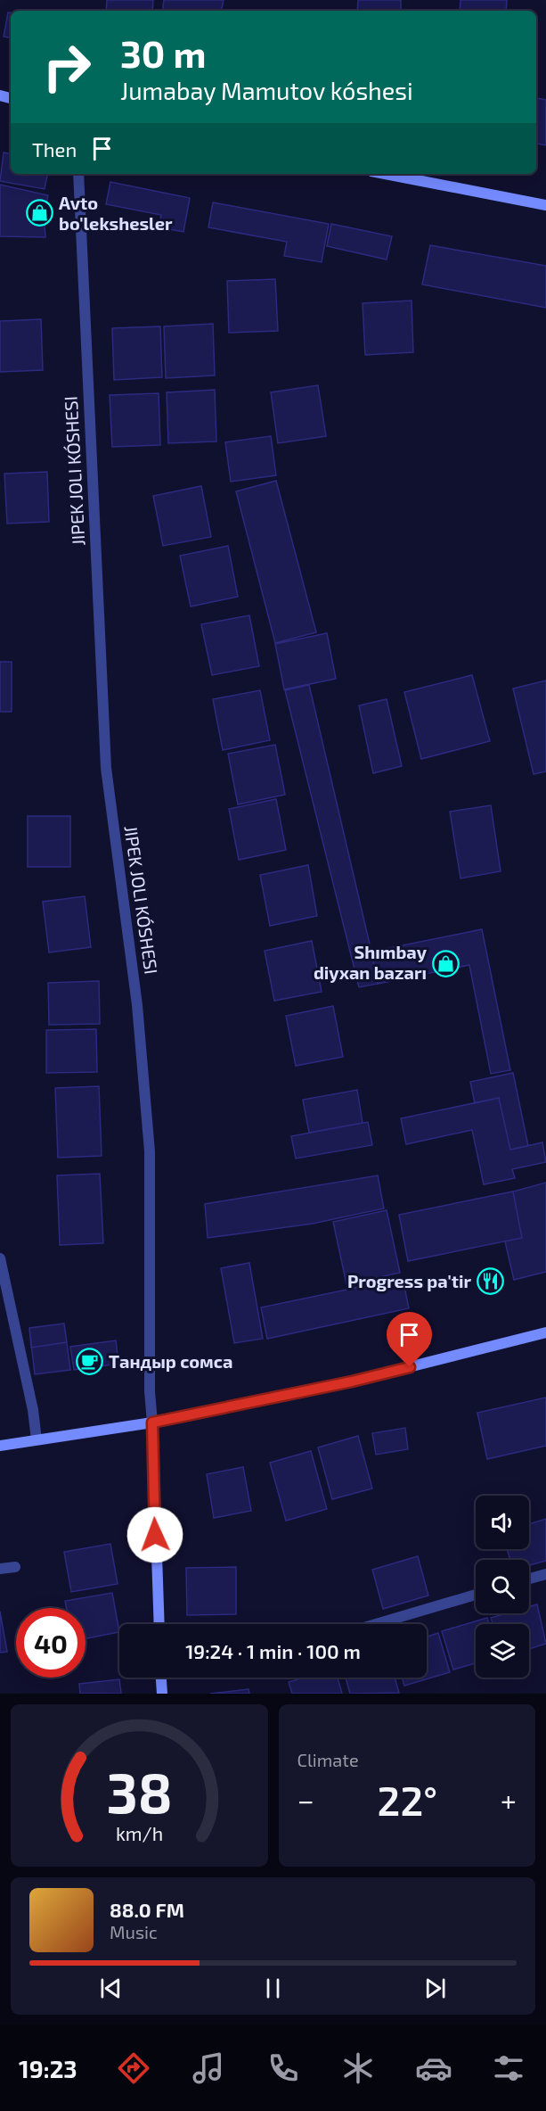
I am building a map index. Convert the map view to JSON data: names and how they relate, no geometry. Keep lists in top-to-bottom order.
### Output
{
  "places": {
    "shop": ["Avto bo'lekshesler", "Shımbay diyxan bazarı"],
    "restaurant": ["Progress pa'tir"],
    "cafe": ["Тандыр сомса"]
  },
  "page": {
    "turn": ["30 m", "Jumabay Mamutov kóshesi"],
    "then": "Then",
    "limit": "40",
    "trip": "19:24 · 1 min · 100 m",
    "tile": "Climate",
    "heat": ["−", "22°", "+"],
    "song": ["88.0 FM", "Music"],
    "tabs": "19:23",
    "gauge": ["38", "km/h"]
  }
}
